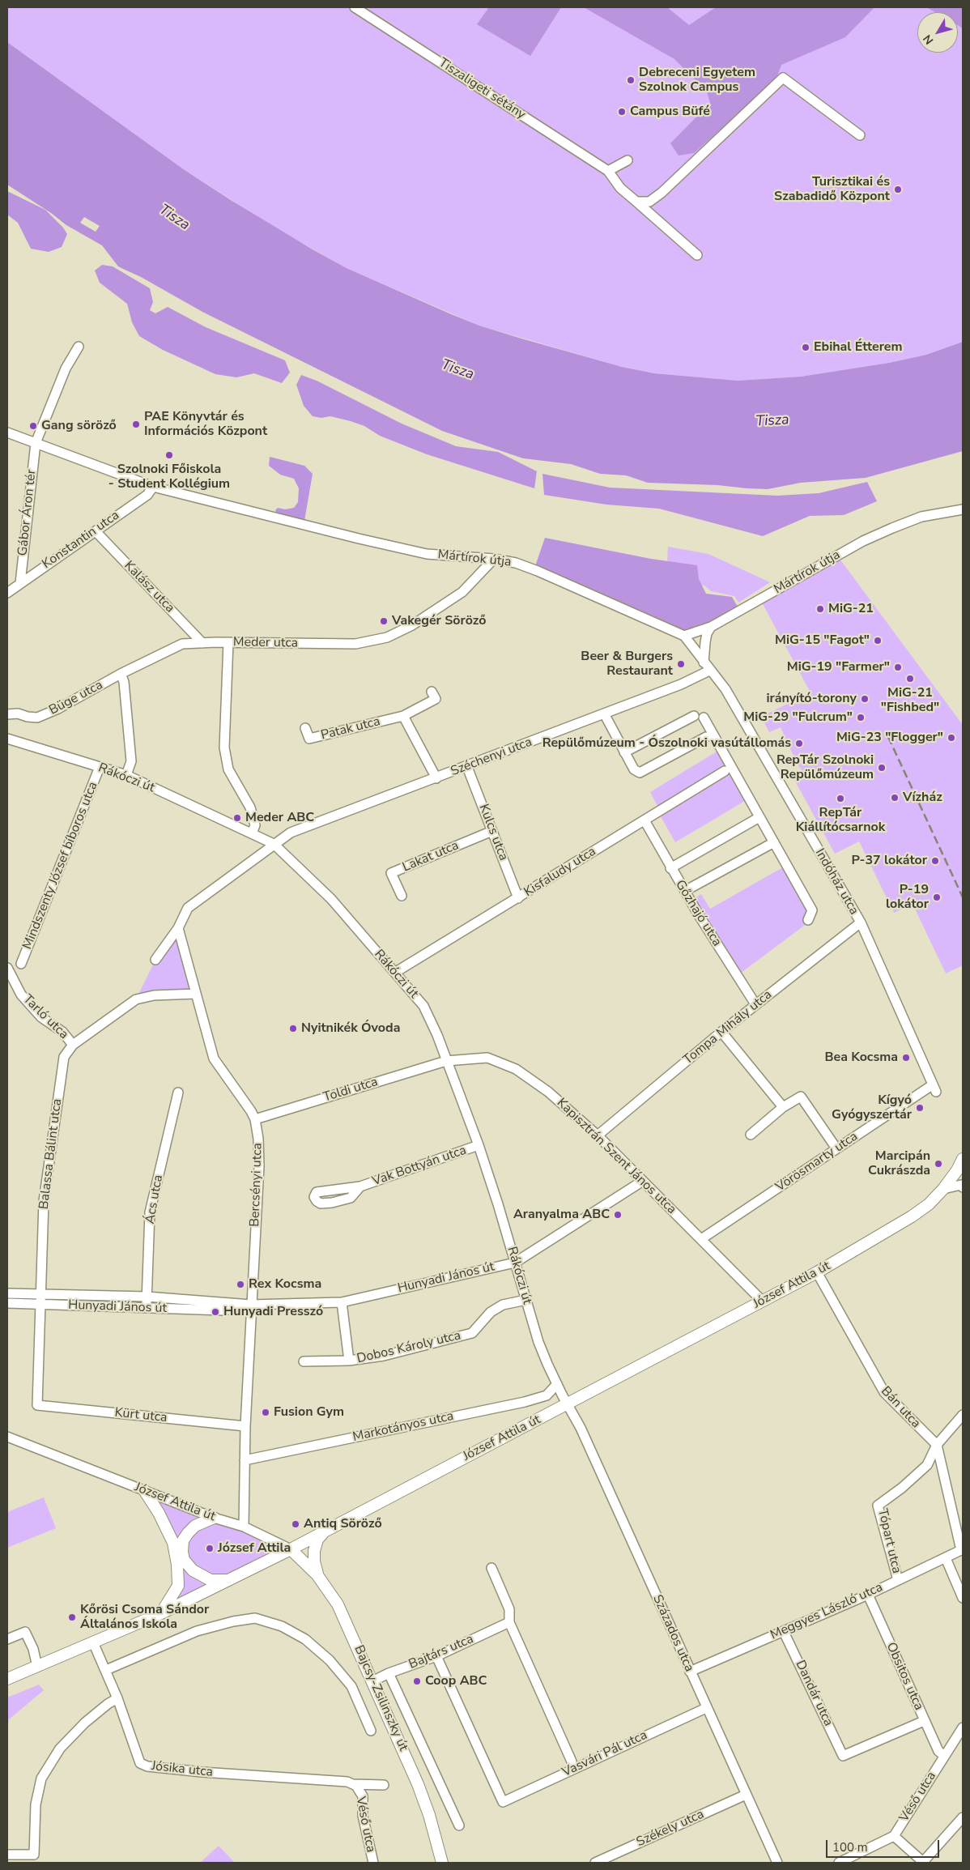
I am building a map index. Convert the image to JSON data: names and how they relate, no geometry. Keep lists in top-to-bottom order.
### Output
{
  "streets": {
    "main road": ["József Attila út", "Bajcsy-Zsilinszky út"],
    "street": [
      "Tiszaligeti sétány",
      "Gábor Áron tér",
      "Konstantin utca",
      "Mártírok útja",
      "Kalász utca",
      "Meder utca",
      "Büge utca",
      "Patak utca",
      "Széchenyi utca",
      "Rákóczi út",
      "Kulcs utca",
      "Lakat utca",
      "Mindszenty József bíboros utca",
      "Kisfaludy utca",
      "Indóház utca",
      "Gőzhajó utca",
      "Tarló utca",
      "Tompa Mihály utca",
      "Toldi utca",
      "Balassa Bálint utca",
      "Kapisztrán Szent János utca",
      "Vörösmarty utca",
      "Vak Bottyán utca",
      "Bercsényi utca",
      "Ács utca",
      "Hunyadi János út",
      "Dobos Károly utca",
      "Bán utca",
      "Kürt utca",
      "Markotányos utca",
      "Tópart utca",
      "Meggyes László utca",
      "Százados utca",
      "Bajtárs utca",
      "Obsitos utca",
      "Dandár utca",
      "Vasvári Pál utca",
      "Jósika utca",
      "Véső utca",
      "Székely utca"
    ]
  },
  "crossings": [
    ["Gábor Áron tér", "Konstantin utca"],
    ["Gábor Áron tér", "Mártírok útja"],
    ["Konstantin utca", "Mártírok útja"],
    ["Konstantin utca", "Kalász utca"],
    ["Mártírok útja", "Meder utca"],
    ["Mártírok útja", "Indóház utca"],
    ["Kalász utca", "Meder utca"],
    ["Meder utca", "Büge utca"],
    ["Széchenyi utca", "Rákóczi út"],
    ["Széchenyi utca", "Kulcs utca"],
    ["Széchenyi utca", "Indóház utca"],
    ["Rákóczi út", "Mindszenty József bíboros utca"],
    ["Rákóczi út", "Kisfaludy utca"],
    ["Rákóczi út", "Toldi utca"],
    ["Rákóczi út", "Kapisztrán Szent János utca"],
    ["Rákóczi út", "Vak Bottyán utca"],
    ["Rákóczi út", "Hunyadi János út"],
    ["Rákóczi út", "József Attila út"],
    ["Rákóczi út", "Dobos Károly utca"],
    ["Rákóczi út", "Markotányos utca"],
    ["Rákóczi út", "Százados utca"],
    ["Kulcs utca", "Lakat utca"],
    ["Kulcs utca", "Kisfaludy utca"],
    ["Kisfaludy utca", "Gőzhajó utca"],
    ["Indóház utca", "Tompa Mihály utca"],
    ["Indóház utca", "Vörösmarty utca"],
    ["Gőzhajó utca", "Tompa Mihály utca"],
    ["Tarló utca", "Balassa Bálint utca"],
    ["Tompa Mihály utca", "Kapisztrán Szent János utca"],
    ["Toldi utca", "Kapisztrán Szent János utca"],
    ["Toldi utca", "Bercsényi utca"],
    ["Balassa Bálint utca", "Bercsényi utca"],
    ["Balassa Bálint utca", "Hunyadi János út"],
    ["Balassa Bálint utca", "Kürt utca"],
    ["Kapisztrán Szent János utca", "Vörösmarty utca"],
    ["Kapisztrán Szent János utca", "Hunyadi János út"],
    ["Kapisztrán Szent János utca", "József Attila út"],
    ["Bercsényi utca", "Hunyadi János út"],
    ["Bercsényi utca", "József Attila út"],
    ["Bercsényi utca", "Kürt utca"],
    ["Bercsényi utca", "Markotányos utca"],
    ["Ács utca", "Hunyadi János út"],
    ["József Attila út", "Bán utca"],
    ["József Attila út", "Százados utca"],
    ["József Attila út", "Bajcsy-Zsilinszky út"],
    ["Bán utca", "Tópart utca"],
    ["Tópart utca", "Meggyes László utca"],
    ["Meggyes László utca", "Százados utca"],
    ["Meggyes László utca", "Obsitos utca"],
    ["Meggyes László utca", "Dandár utca"],
    ["Százados utca", "Vasvári Pál utca"],
    ["Százados utca", "Székely utca"],
    ["Bajtárs utca", "Bajcsy-Zsilinszky út"],
    ["Bajtárs utca", "Vasvári Pál utca"],
    ["Obsitos utca", "Dandár utca"],
    ["Obsitos utca", "Véső utca"],
    ["Jósika utca", "Véső utca"]
  ],
  "water": ["Tisza"],
  "places": [
    "Debreceni Egyetem Szolnok Campus",
    "Campus Büfé",
    "Turisztikai és Szabadidő Központ",
    "Ebihal Étterem",
    "PAE Könyvtár és Információs Központ",
    "Gang söröző",
    "Szolnoki Főiskola - Student Kollégium",
    "MiG-21",
    "Vakegér Söröző",
    "MiG-15 \"Fagot\"",
    "Beer & Burgers Restaurant",
    "MiG-19 \"Farmer\"",
    "MiG-21 \"Fishbed\"",
    "irányító-torony",
    "MiG-29 \"Fulcrum\"",
    "MiG-23 \"Flogger\"",
    "Repülőmúzeum - Ószolnoki vasútállomás",
    "RepTár Szolnoki Repülőmúzeum",
    "Vízház",
    "RepTár Kiállítócsarnok",
    "Meder ABC",
    "P-37 lokátor",
    "P-19 lokátor",
    "Nyitnikék Óvoda",
    "Bea Kocsma",
    "Kígyó Gyógyszertár",
    "Marcipán Cukrászda",
    "Aranyalma ABC",
    "Rex Kocsma",
    "Hunyadi Presszó",
    "Fusion Gym",
    "Antiq Söröző",
    "József Attila",
    "Kőrösi Csoma Sándor Általános Iskola",
    "Coop ABC"
  ],
  "scale_bar": "100 m",
  "north": "bottom left"
}
